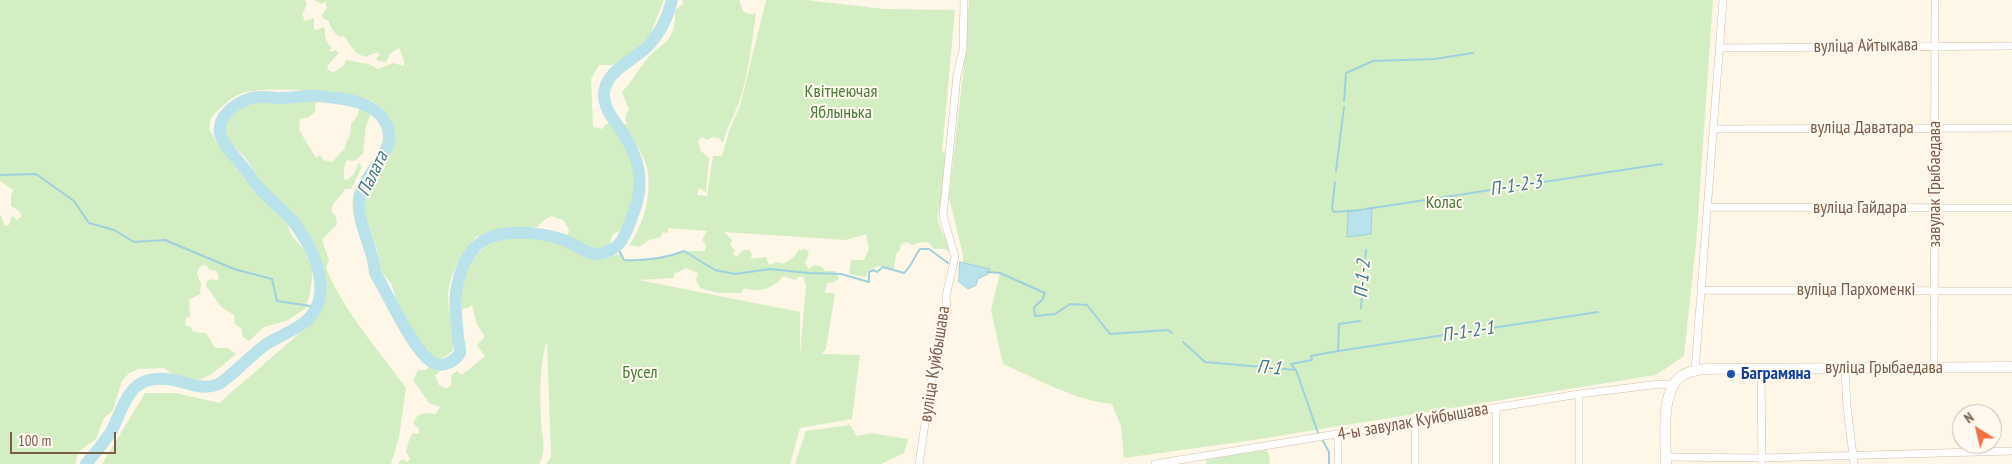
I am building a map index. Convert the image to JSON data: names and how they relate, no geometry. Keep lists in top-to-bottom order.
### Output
{
  "streets": {
    "street": [
      "вуліца Айтыкава",
      "вуліца Даватара",
      "завулак Грыбаедава",
      "вуліца Гайдара",
      "вуліца Пархоменкі",
      "вуліца Куйбышава",
      "вуліца Грыбаедава",
      "4-ы завулак Куйбышава"
    ]
  },
  "crossings": [
    ["вуліца Айтыкава", "завулак Грыбаедава"],
    ["вуліца Даватара", "завулак Грыбаедава"],
    ["завулак Грыбаедава", "вуліца Гайдара"],
    ["завулак Грыбаедава", "вуліца Пархоменкі"],
    ["завулак Грыбаедава", "вуліца Грыбаедава"],
    ["вуліца Грыбаедава", "4-ы завулак Куйбышава"]
  ],
  "water": [
    "Палата",
    "П-1-2-3",
    "П-1-2",
    "П-1-2-1",
    "П-1"
  ],
  "parks": ["Квітнеючая Яблынька", "Колас", "Бусел"],
  "places": ["Баграмяна"],
  "scale_bar": "100 m",
  "north": "top left"
}
